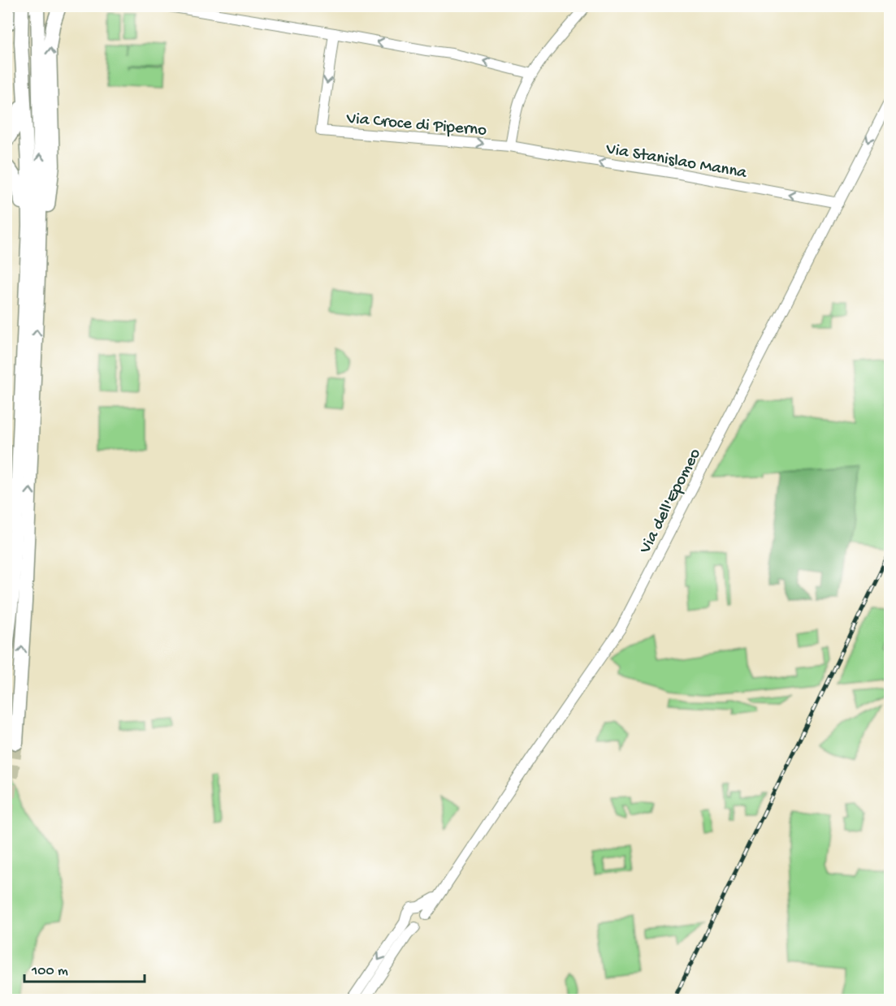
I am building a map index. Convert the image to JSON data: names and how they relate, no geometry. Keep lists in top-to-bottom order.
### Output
{
  "streets": {
    "street": ["Via Croce di Piperno", "Via Stanislao Manna", "Via dell'Epomeo"]
  },
  "crossings": [
    ["Via Croce di Piperno", "Via Stanislao Manna"],
    ["Via Stanislao Manna", "Via dell'Epomeo"]
  ],
  "one_way": ["Via Stanislao Manna"],
  "scale_bar": "100 m"
}
